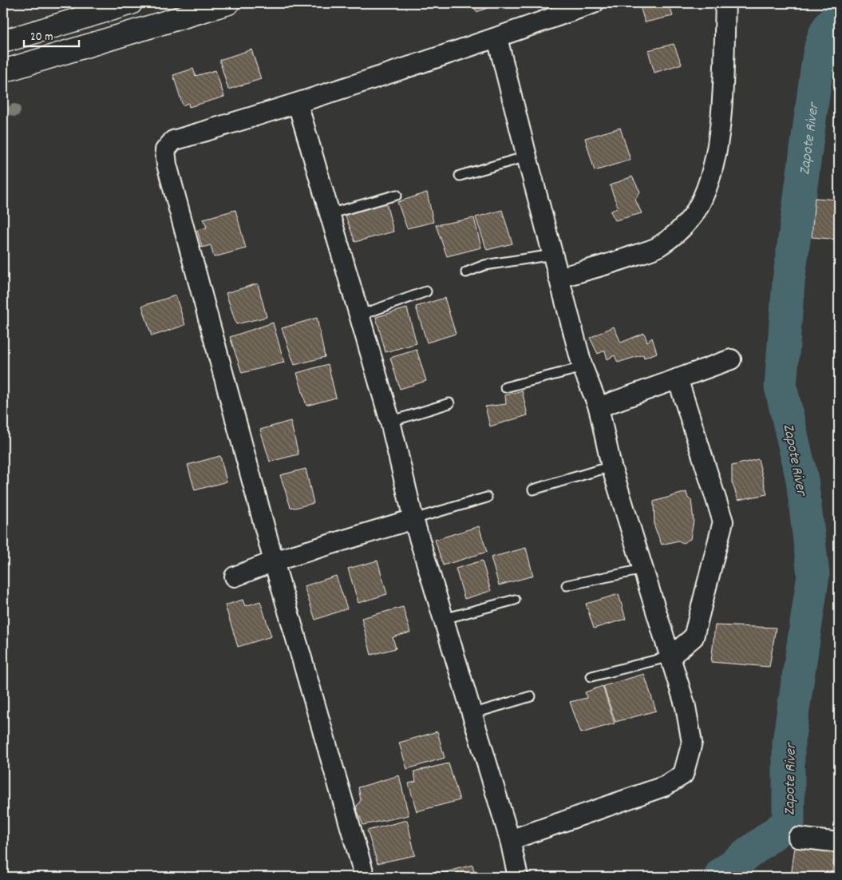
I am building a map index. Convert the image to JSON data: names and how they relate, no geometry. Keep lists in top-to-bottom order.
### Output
{
  "water": ["Zapote River"],
  "scale_bar": "20 m"
}
